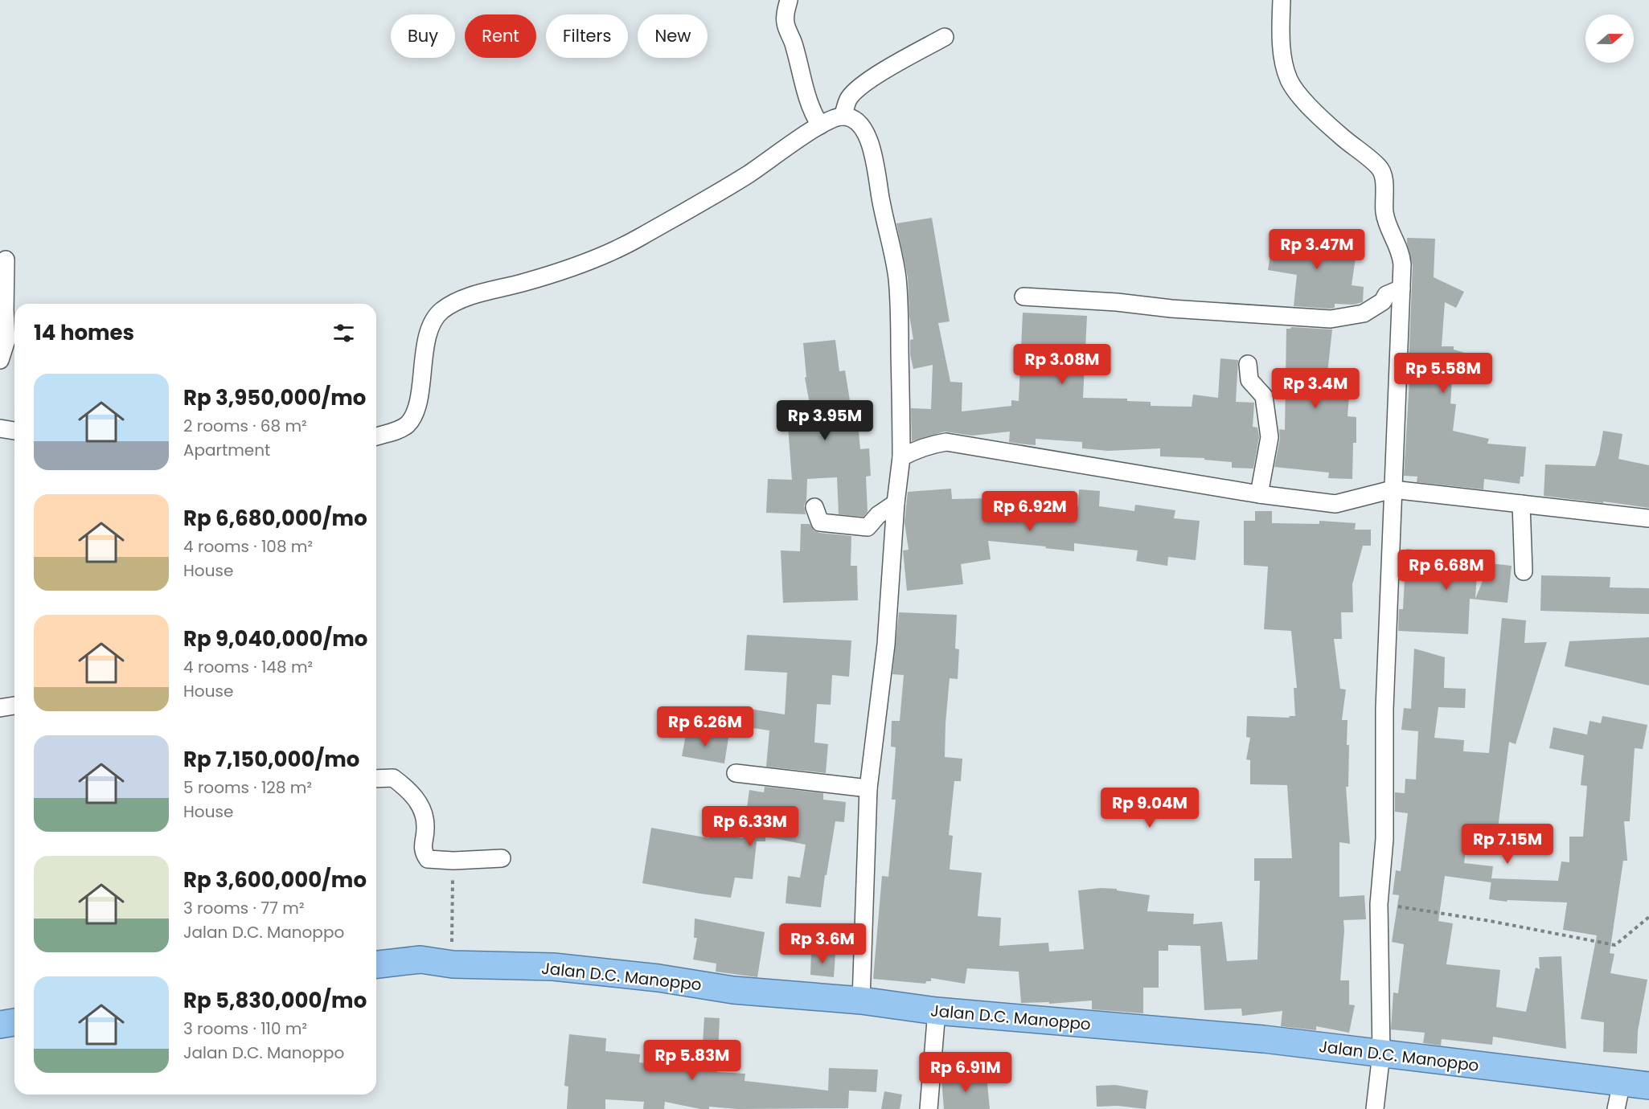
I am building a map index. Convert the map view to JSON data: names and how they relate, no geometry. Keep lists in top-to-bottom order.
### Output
{
  "streets": {
    "highway": ["Jalan D.C. Manoppo"]
  },
  "north": "right",
  "page": {
    "chip": [
      "Buy",
      "Rent",
      "Filters",
      "New"
    ],
    "price": [
      "Rp 3.47M",
      "Rp 3.08M",
      "Rp 5.58M",
      "Rp 3.4M",
      "Rp 3.95M",
      "Rp 6.92M",
      "Rp 6.68M",
      "Rp 6.26M",
      "Rp 9.04M",
      "Rp 6.33M",
      "Rp 7.15M",
      "Rp 3.6M",
      "Rp 5.83M",
      "Rp 6.91M"
    ],
    "heading": "14 homes",
    "list": [
      {
        "name": "Rp 3,950,000/mo",
        "note": "2 rooms · 68 m² · Apartment"
      },
      {
        "name": "Rp 6,680,000/mo",
        "note": "4 rooms · 108 m² · House"
      },
      {
        "name": "Rp 9,040,000/mo",
        "note": "4 rooms · 148 m² · House"
      },
      {
        "name": "Rp 7,150,000/mo",
        "note": "5 rooms · 128 m² · House"
      },
      {
        "name": "Rp 3,600,000/mo",
        "note": "3 rooms · 77 m² · Jalan D.C. Manoppo"
      },
      {
        "name": "Rp 5,830,000/mo",
        "note": "3 rooms · 110 m² · Jalan D.C. Manoppo"
      }
    ]
  }
}
